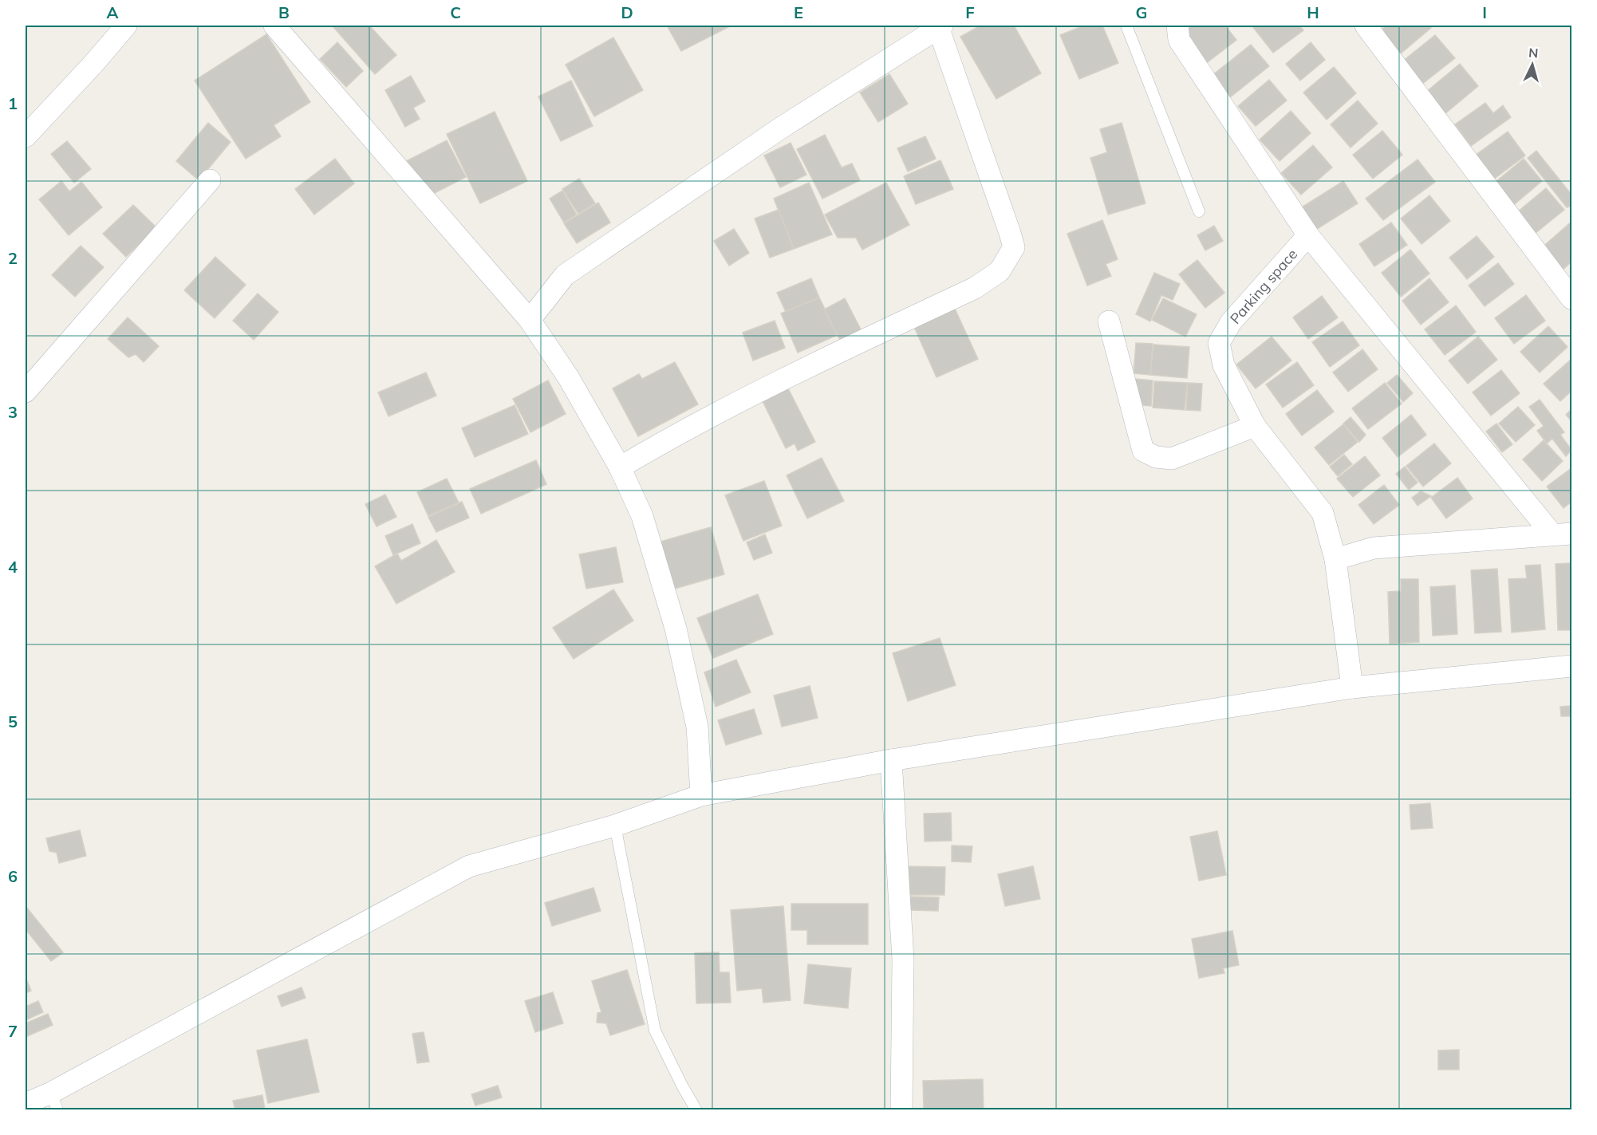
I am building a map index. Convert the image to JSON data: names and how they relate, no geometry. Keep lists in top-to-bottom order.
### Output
{
  "streets": {
    "street": ["Parking space"]
  },
  "north": "top",
  "grid": {
    "columns": [
      "A",
      "B",
      "C",
      "D",
      "E",
      "F",
      "G",
      "H",
      "I"
    ],
    "rows": [
      "1",
      "2",
      "3",
      "4",
      "5",
      "6",
      "7"
    ]
  }
}
